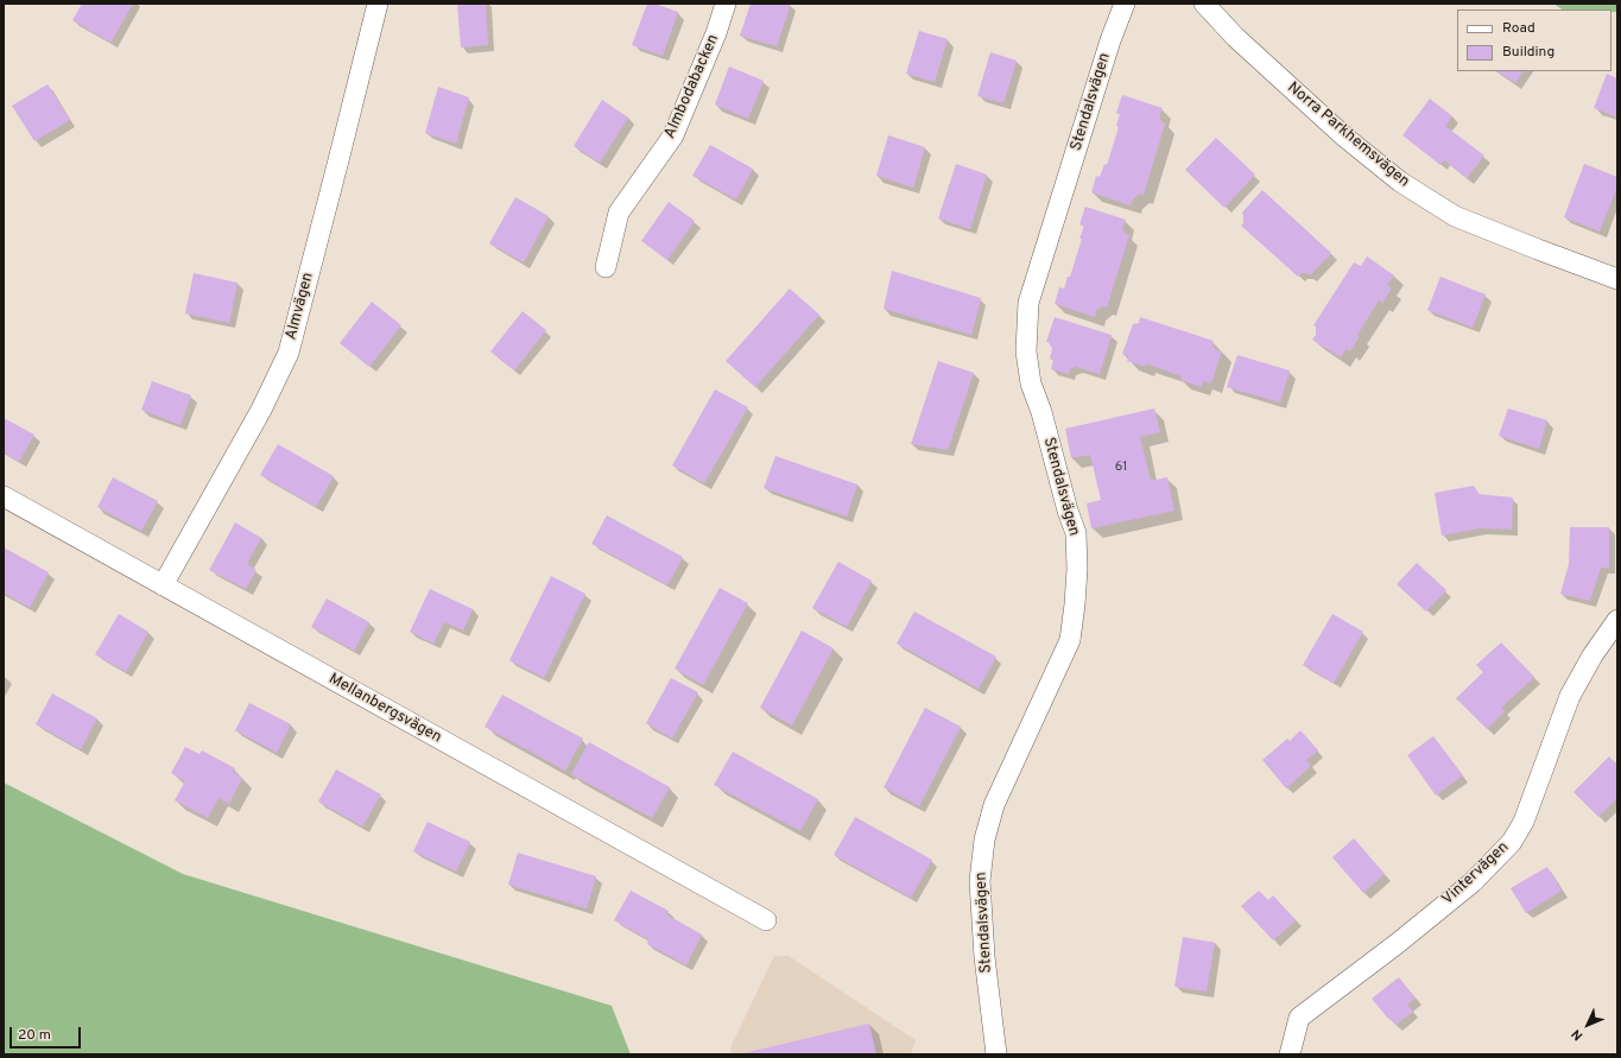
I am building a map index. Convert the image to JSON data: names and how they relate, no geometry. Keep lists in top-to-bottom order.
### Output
{
  "streets": {
    "street": [
      "Almbodabacken",
      "Stendalsvägen",
      "Norra Parkhemsvägen",
      "Almvägen",
      "Mellanbergsvägen",
      "Vintervägen"
    ]
  },
  "crossings": [
    ["Almvägen", "Mellanbergsvägen"]
  ],
  "house_numbers": ["61"],
  "legend": ["Road", "Building"],
  "scale_bar": "20 m",
  "north": "bottom left"
}
